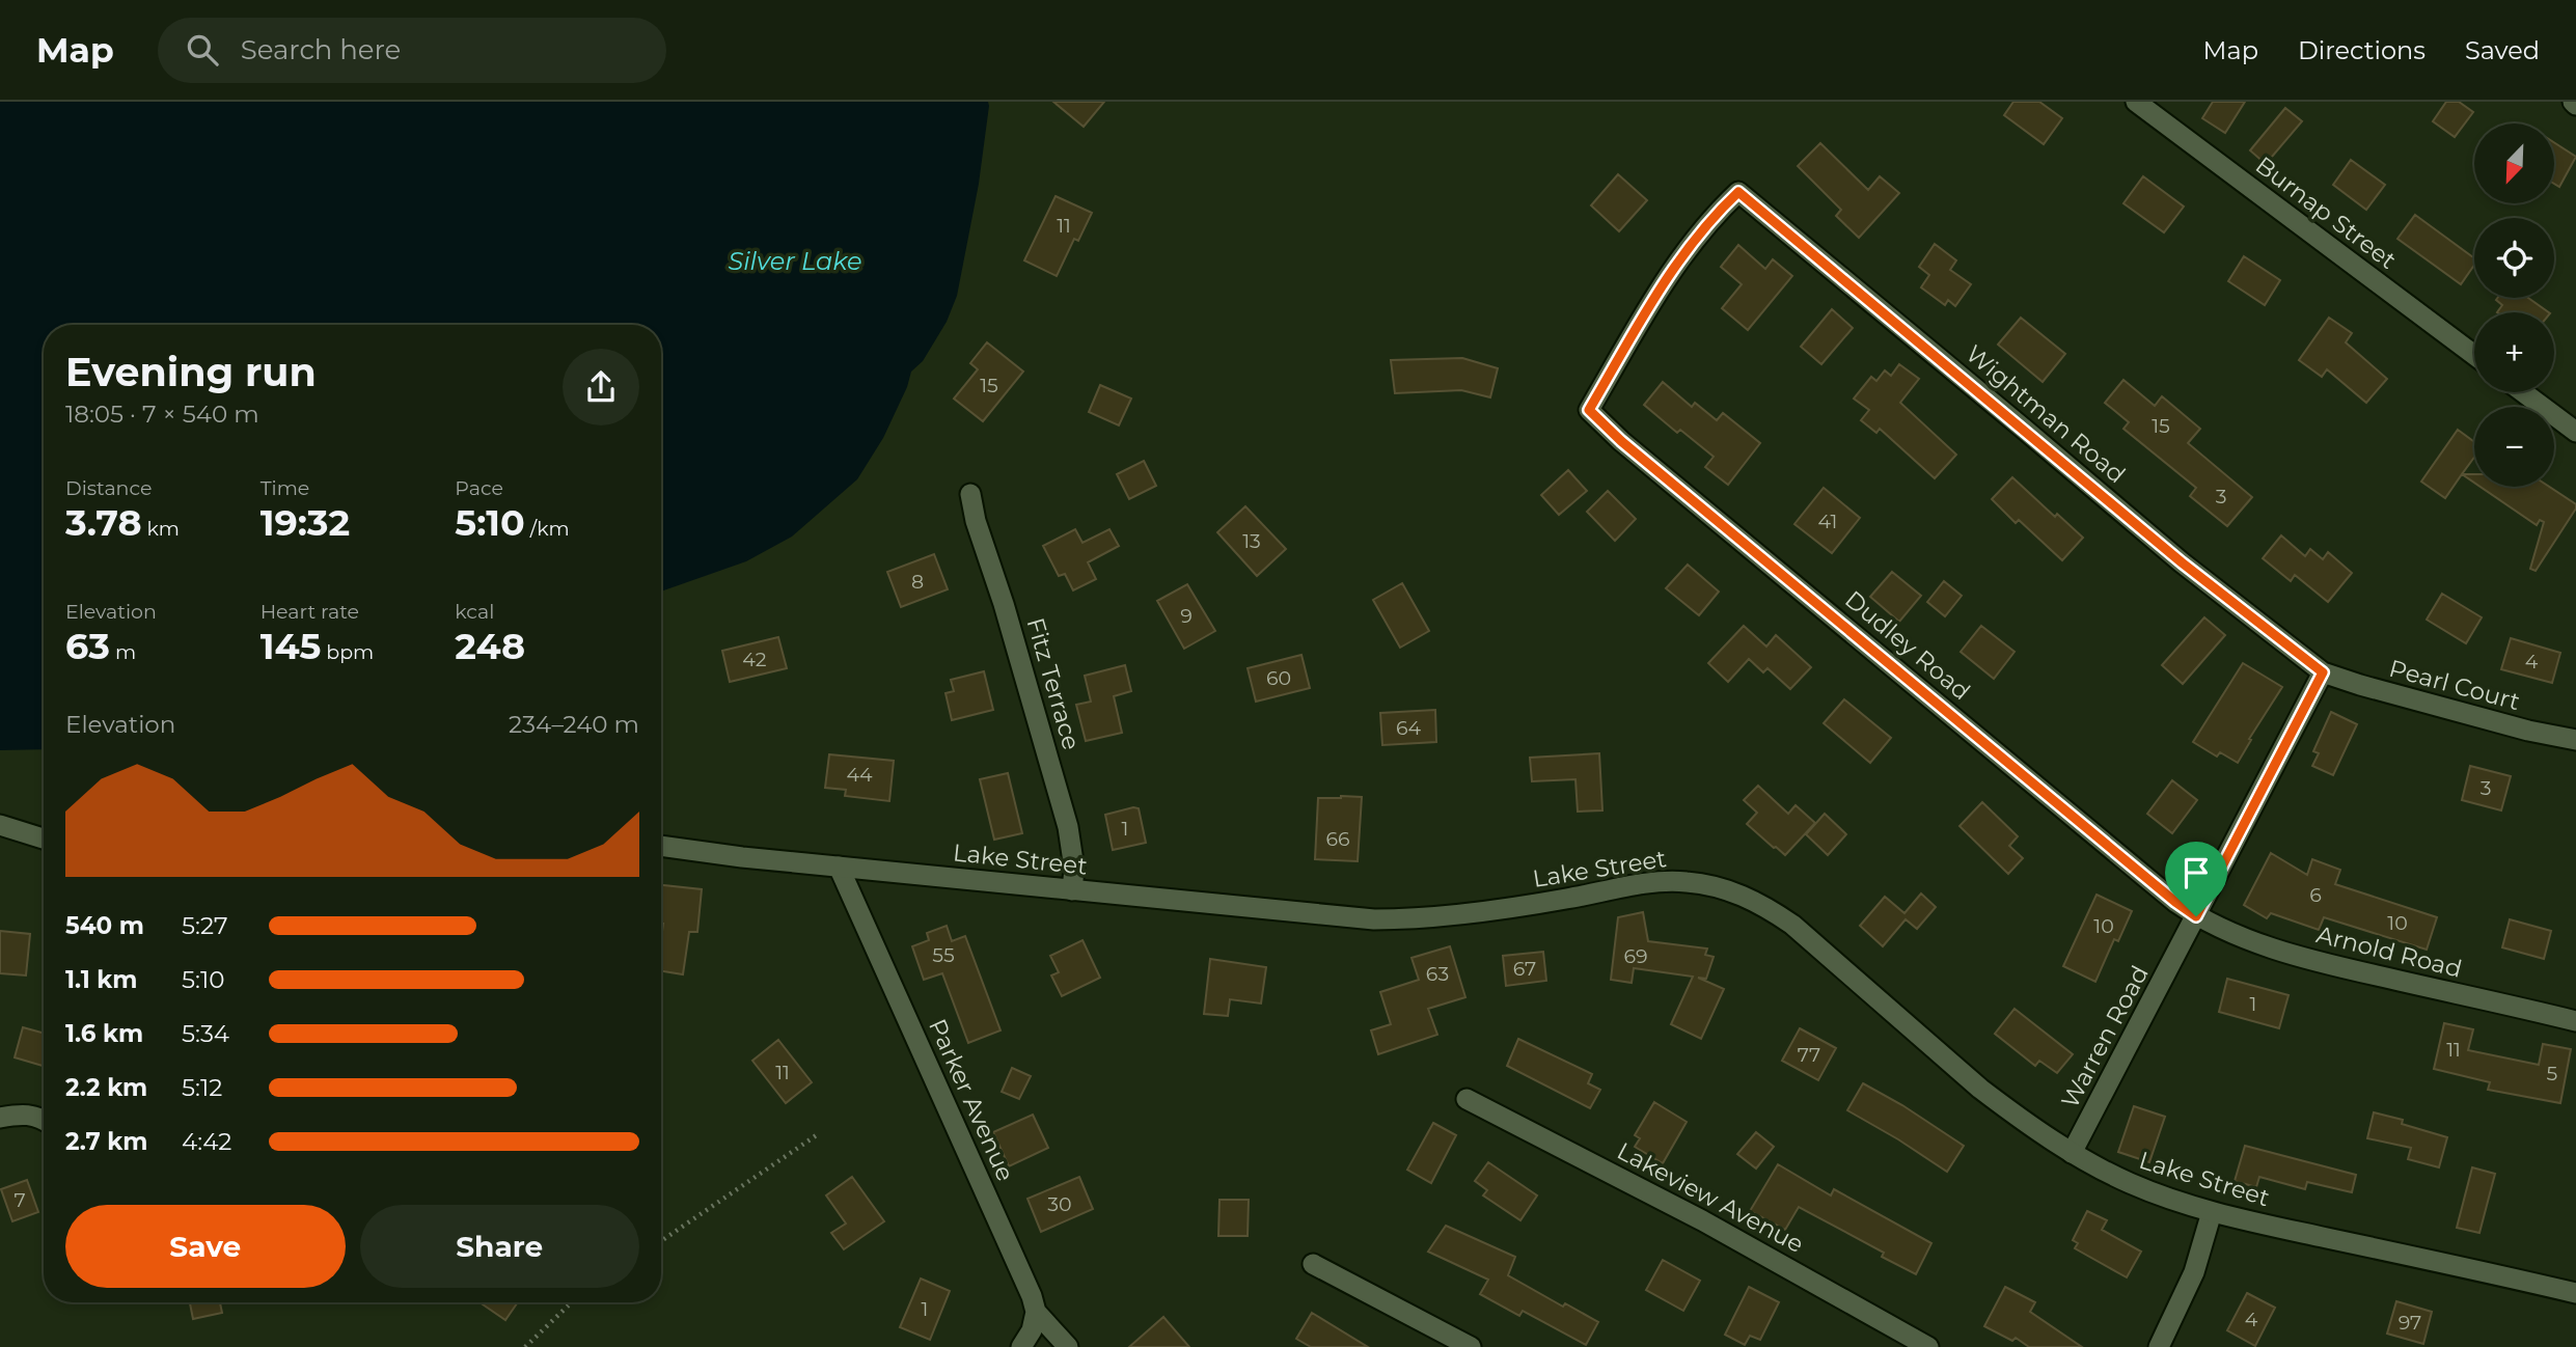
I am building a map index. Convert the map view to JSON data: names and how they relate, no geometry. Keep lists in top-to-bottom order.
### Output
{
  "streets": {
    "street": [
      "Burnap Street",
      "Wightman Road",
      "Dudley Road",
      "Fitz Terrace",
      "Pearl Court",
      "Lake Street",
      "Arnold Road",
      "Warren Road",
      "Parker Avenue",
      "Lakeview Avenue"
    ]
  },
  "crossings": [
    ["Wightman Road", "Dudley Road"],
    ["Wightman Road", "Pearl Court"],
    ["Wightman Road", "Warren Road"],
    ["Dudley Road", "Arnold Road"],
    ["Dudley Road", "Warren Road"],
    ["Fitz Terrace", "Lake Street"],
    ["Pearl Court", "Warren Road"],
    ["Lake Street", "Warren Road"],
    ["Lake Street", "Parker Avenue"],
    ["Arnold Road", "Warren Road"]
  ],
  "water": ["Silver Lake"],
  "house_numbers": [
    "11",
    "15",
    "15",
    "3",
    "41",
    "13",
    "8",
    "9",
    "42",
    "4",
    "60",
    "64",
    "44",
    "3",
    "1",
    "66",
    "6",
    "10",
    "10",
    "55",
    "69",
    "67",
    "63",
    "1",
    "11",
    "77",
    "11",
    "5",
    "7",
    "30",
    "1",
    "4",
    "97"
  ],
  "north": "bottom left",
  "page": {
    "header": "Map",
    "search": "Search here",
    "nav": ["Map", "Directions", "Saved"],
    "map_buttons": ["+", "−"],
    "heading": ["Evening run", "18:05 · 7 × 540 m"],
    "stats": [
      ["Distance", "3.78 km"],
      ["Time", "19:32"],
      ["Pace", "5:10 /km"],
      ["Elevation", "63 m"],
      ["Heart rate", "145 bpm"],
      ["kcal", "248"]
    ],
    "chart": ["Elevation", "234–240 m"],
    "list": [
      {
        "name": "540 m",
        "note": "5:27"
      },
      {
        "name": "1.1 km",
        "note": "5:10"
      },
      {
        "name": "1.6 km",
        "note": "5:34"
      },
      {
        "name": "2.2 km",
        "note": "5:12"
      },
      {
        "name": "2.7 km",
        "note": "4:42"
      }
    ],
    "buttons": ["Save", "Share"]
  }
}
